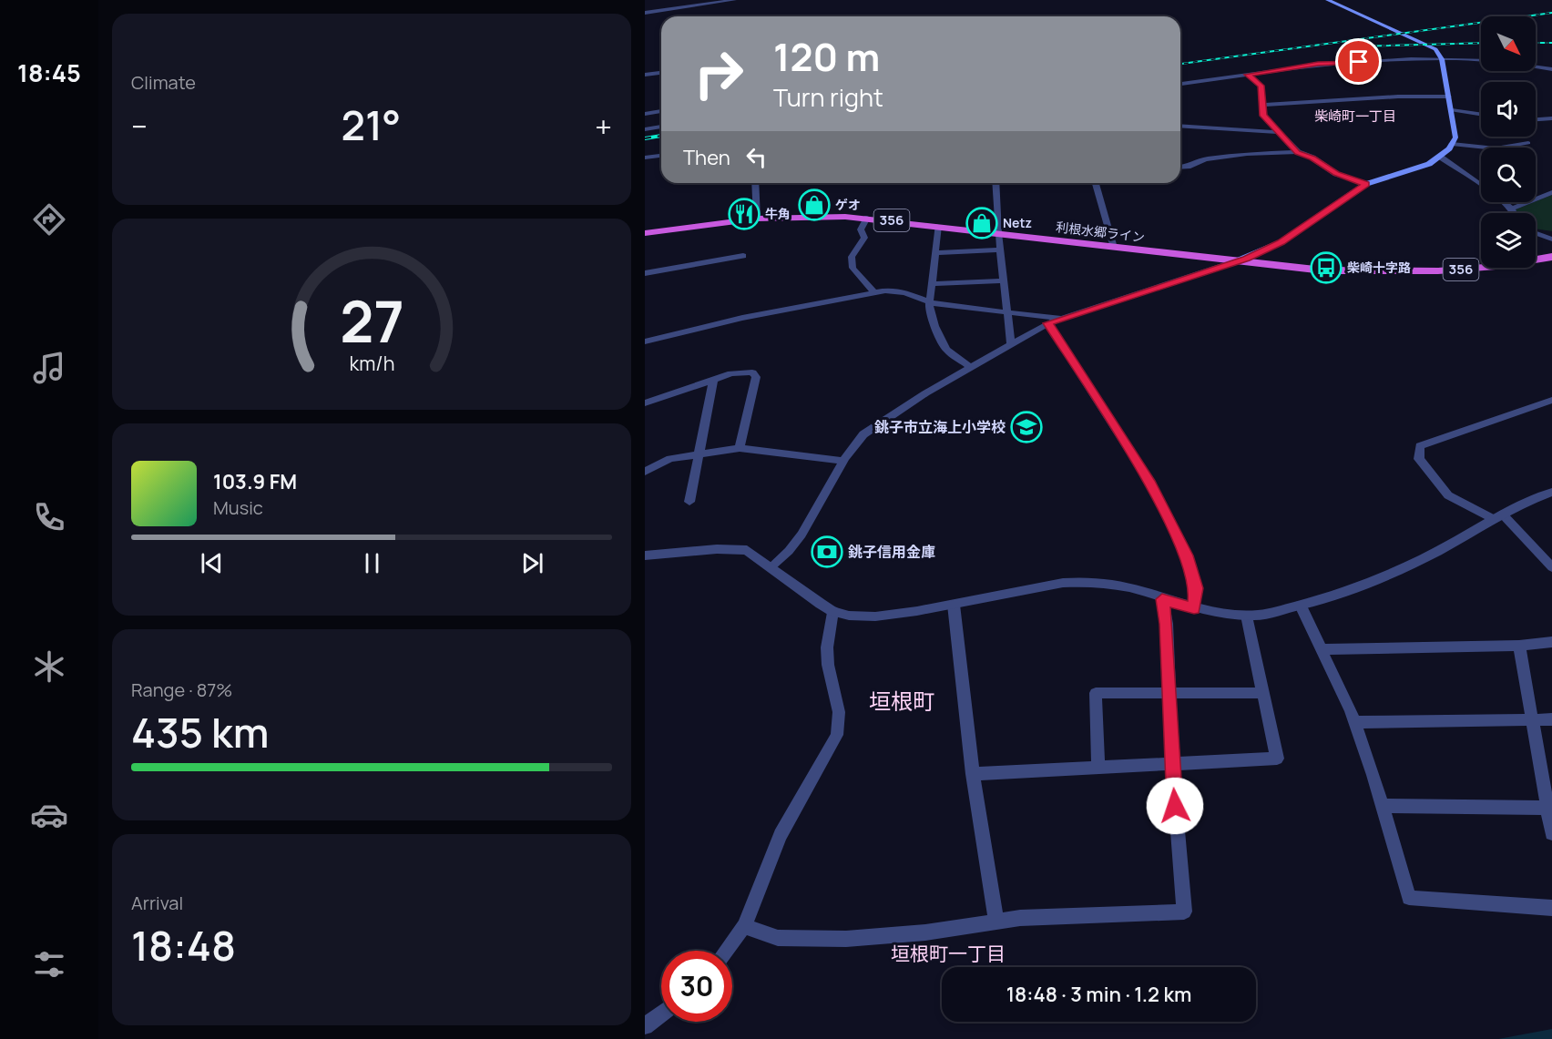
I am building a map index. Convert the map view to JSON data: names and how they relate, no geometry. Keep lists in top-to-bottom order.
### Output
{
  "streets": {
    "highway": ["356", "利根水郷ライン"]
  },
  "districts": ["柴崎町一丁目", "垣根町", "垣根町一丁目"],
  "places": {
    "shop": ["ゲオ", "Netz"],
    "restaurant": ["牛角"],
    "bus stop": ["柴崎十字路"],
    "school or university": ["銚子市立海上小学校"],
    "bank": ["銚子信用金庫"]
  },
  "north": "bottom right",
  "page": {
    "tabs": "18:45",
    "tile": [
      "Climate",
      ["Range · 87%", "435 km"],
      ["Arrival", "18:48"]
    ],
    "turn": ["120 m", "Turn right"],
    "heat": ["−", "21°", "+"],
    "then": "Then",
    "song": ["103.9 FM", "Music"],
    "limit": "30",
    "trip": "18:48 · 3 min · 1.2 km",
    "gauge": ["27", "km/h"]
  }
}
